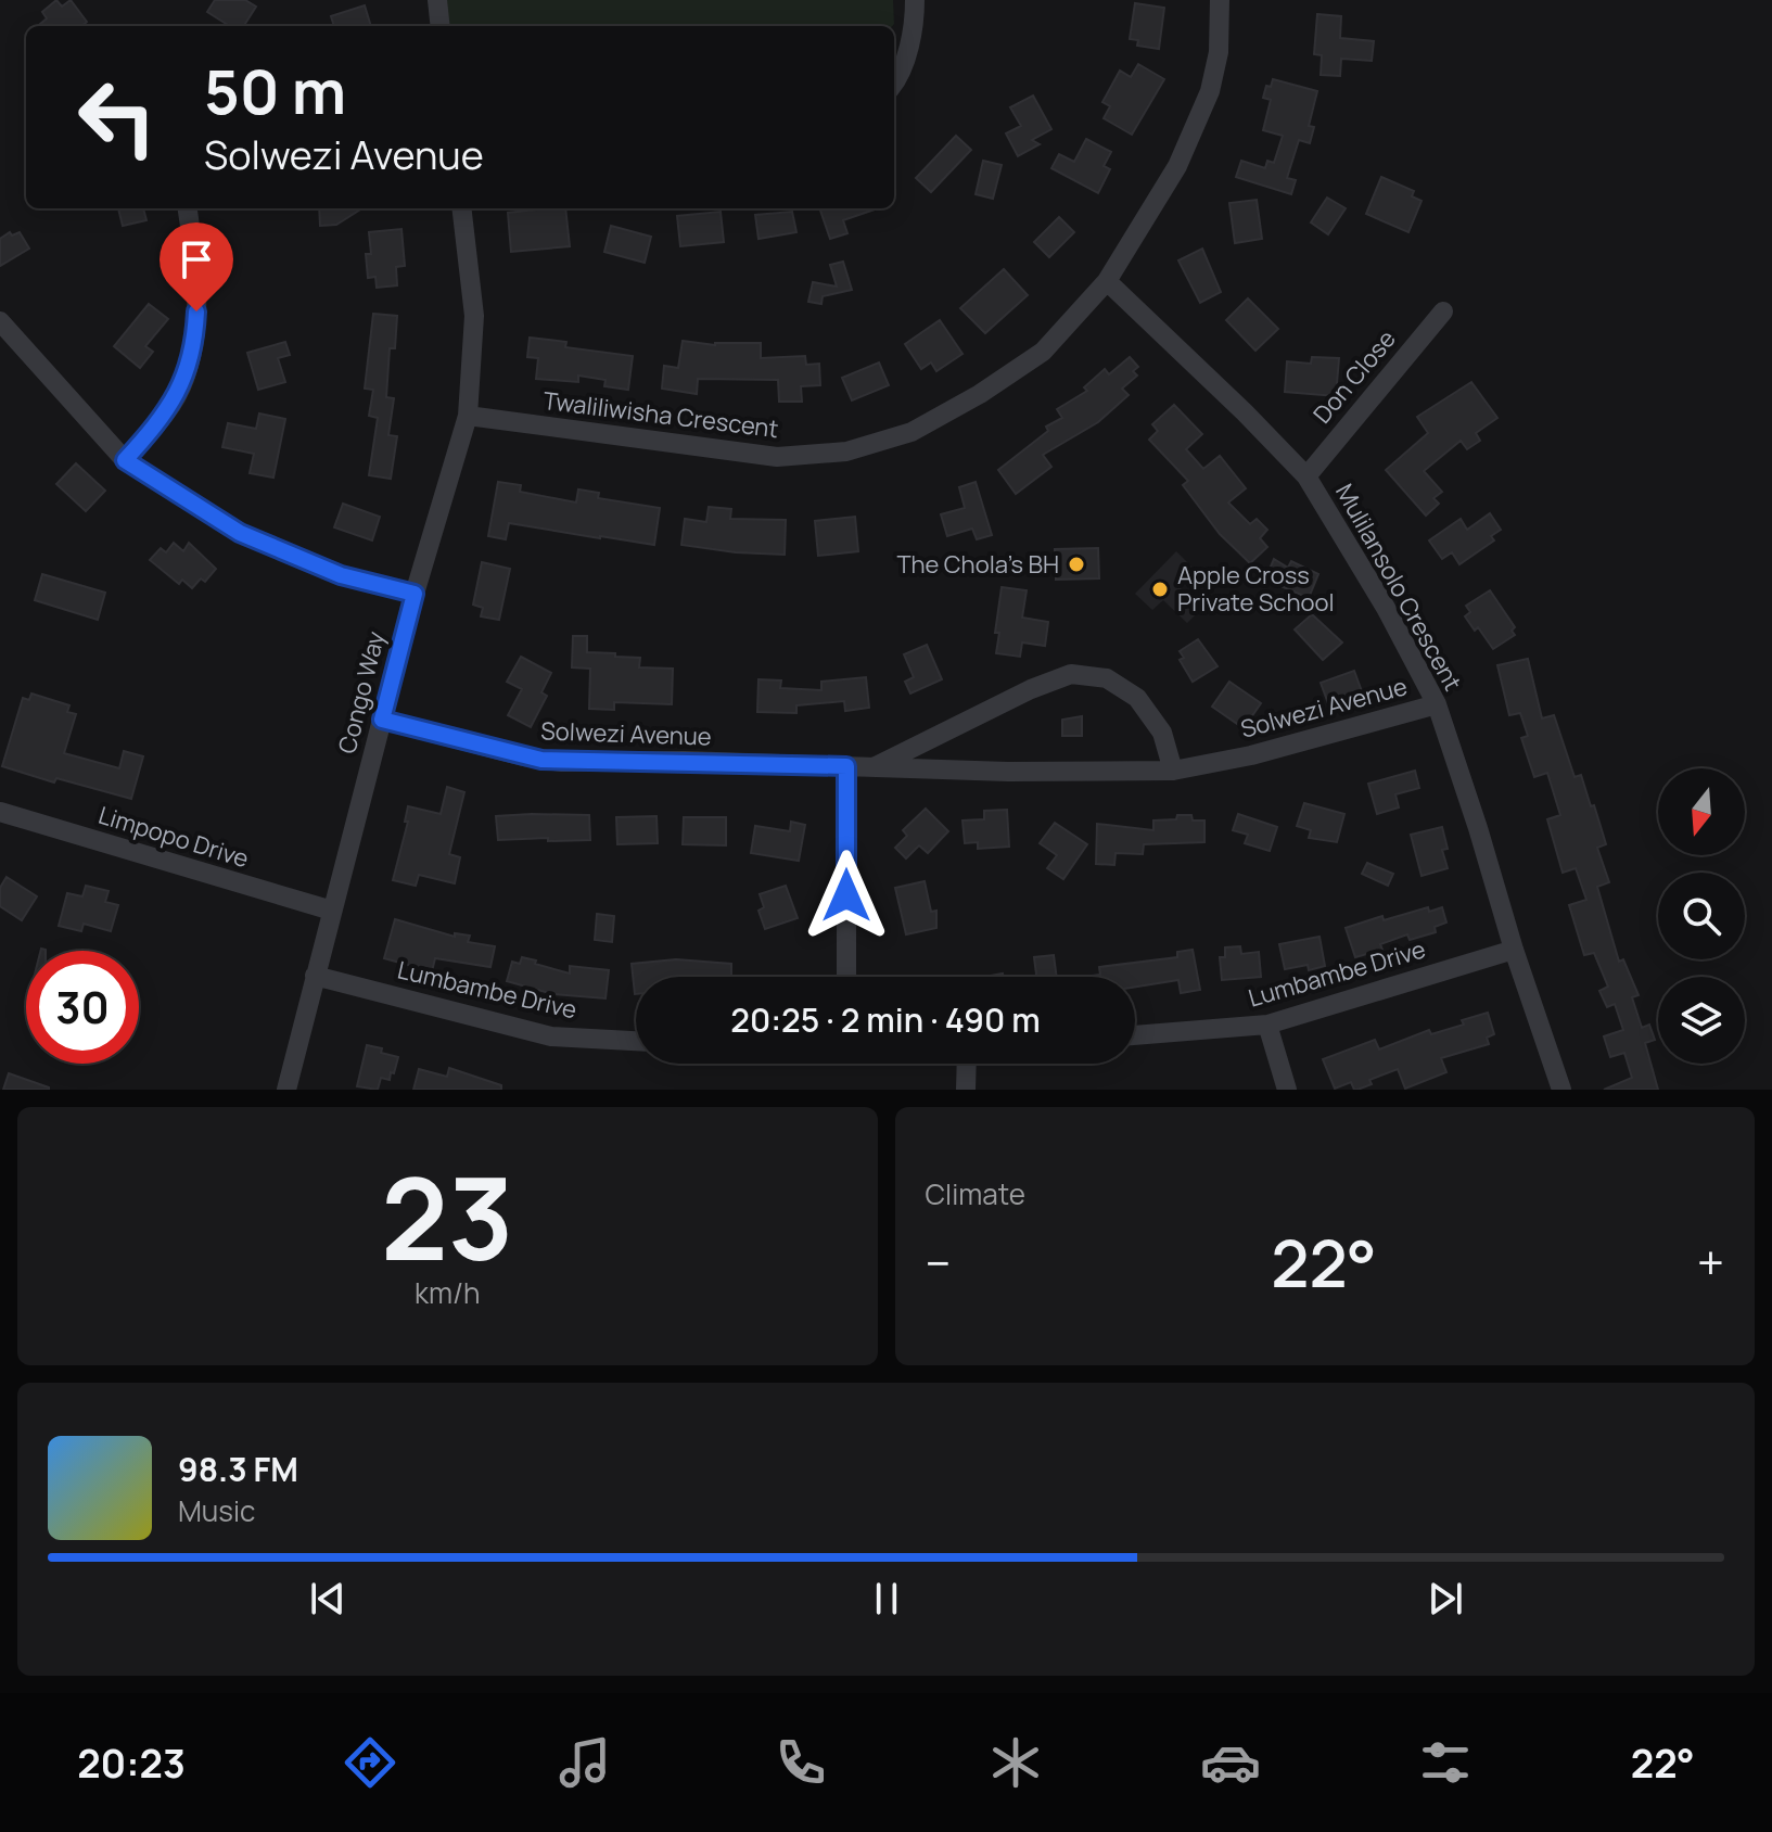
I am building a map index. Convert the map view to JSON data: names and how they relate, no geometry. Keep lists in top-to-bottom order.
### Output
{
  "streets": {
    "street": [
      "Don Close",
      "Twaliliwisha Crescent",
      "Mulilansolo Crescent",
      "Congo Way",
      "Solwezi Avenue",
      "Limpopo Drive",
      "Lumbambe Drive"
    ]
  },
  "crossings": [
    ["Don Close", "Mulilansolo Crescent"],
    ["Twaliliwisha Crescent", "Mulilansolo Crescent"],
    ["Twaliliwisha Crescent", "Congo Way"],
    ["Mulilansolo Crescent", "Solwezi Avenue"],
    ["Mulilansolo Crescent", "Lumbambe Drive"],
    ["Congo Way", "Solwezi Avenue"],
    ["Congo Way", "Limpopo Drive"],
    ["Congo Way", "Lumbambe Drive"]
  ],
  "places": ["The Chola's BH", "Apple Cross Private School"],
  "north": "bottom",
  "page": {
    "turn": ["50 m", "Solwezi Avenue"],
    "limit": "30",
    "trip": "20:25 · 2 min · 490 m",
    "tile": [
      ["23", "km/h"],
      "Climate"
    ],
    "heat": ["−", "22°", "+"],
    "song": ["98.3 FM", "Music"],
    "tabs": ["20:23", "22°"]
  }
}
